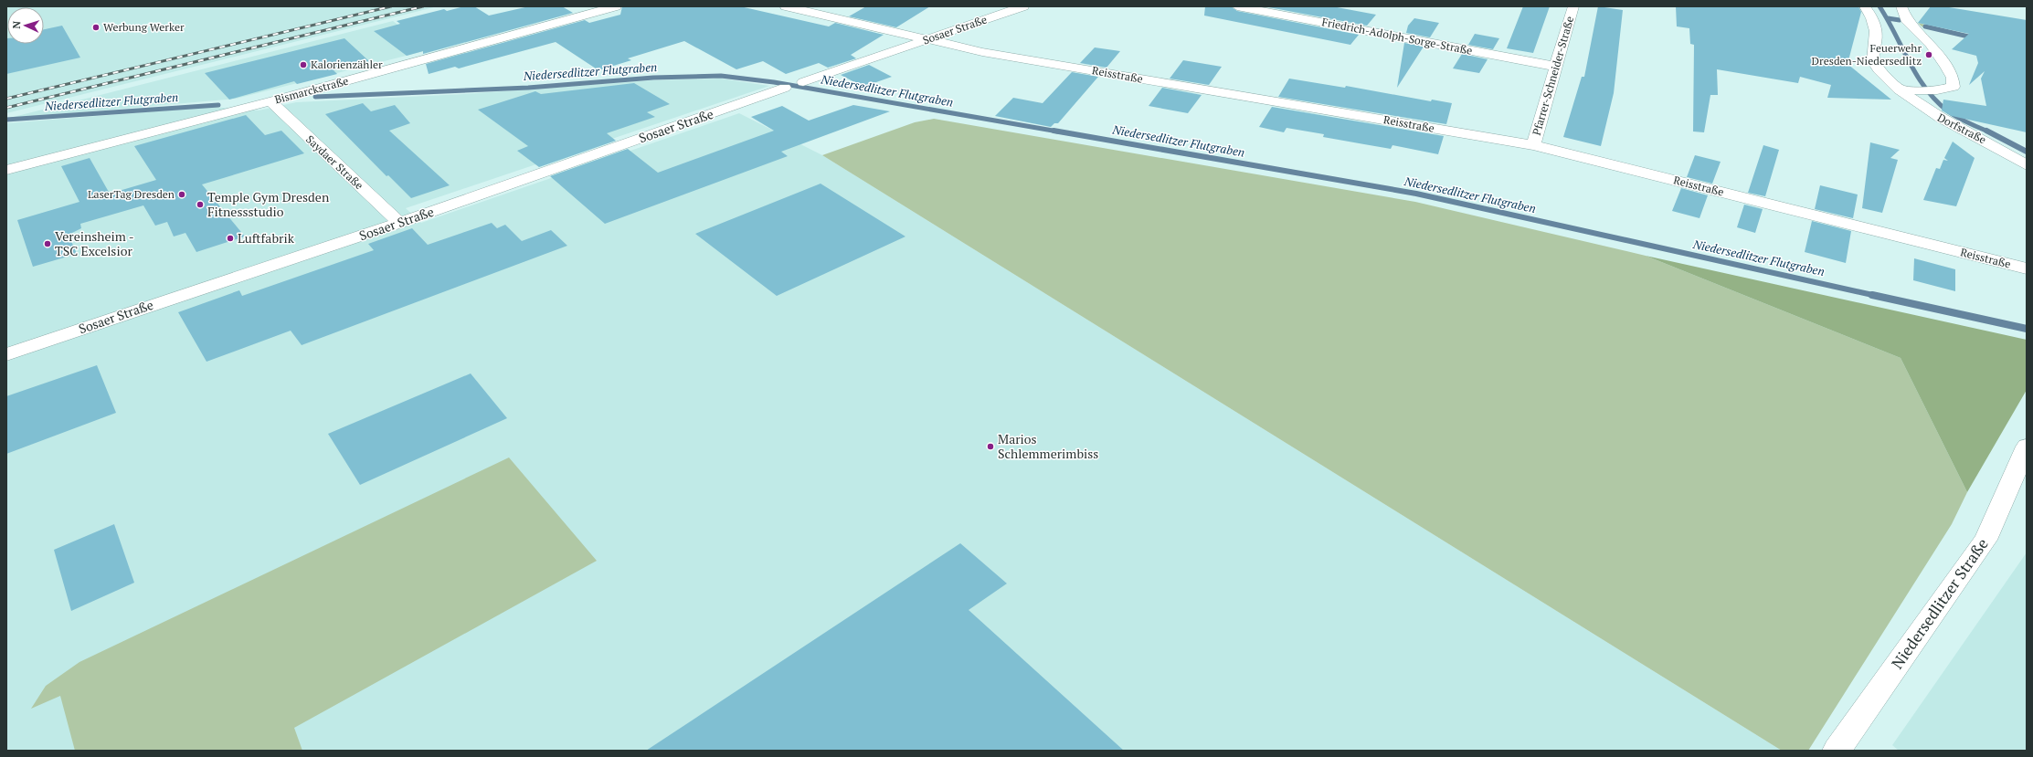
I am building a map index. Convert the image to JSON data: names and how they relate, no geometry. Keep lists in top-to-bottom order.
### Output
{
  "streets": {
    "street": [
      "Sosaer Straße",
      "Friedrich-Adolph-Sorge-Straße",
      "Reisstraße",
      "Pfarrer-Schneider-Straße",
      "Bismarckstraße",
      "Dorfstraße",
      "Saydaer Straße",
      "Niedersedlitzer Straße"
    ]
  },
  "crossings": [
    ["Sosaer Straße", "Reisstraße"],
    ["Sosaer Straße", "Saydaer Straße"],
    ["Friedrich-Adolph-Sorge-Straße", "Pfarrer-Schneider-Straße"],
    ["Reisstraße", "Pfarrer-Schneider-Straße"],
    ["Bismarckstraße", "Saydaer Straße"]
  ],
  "water": ["Niedersedlitzer Flutgraben"],
  "places": [
    "Werbung Werker",
    "Feuerwehr Dresden-Niedersedlitz",
    "Kalorienzähler",
    "LaserTag Dresden",
    "Temple Gym Dresden Fitnessstudio",
    "Luftfabrik",
    "Vereinsheim - TSC Excelsior",
    "Marios Schlemmerimbiss"
  ],
  "north": "left"
}
